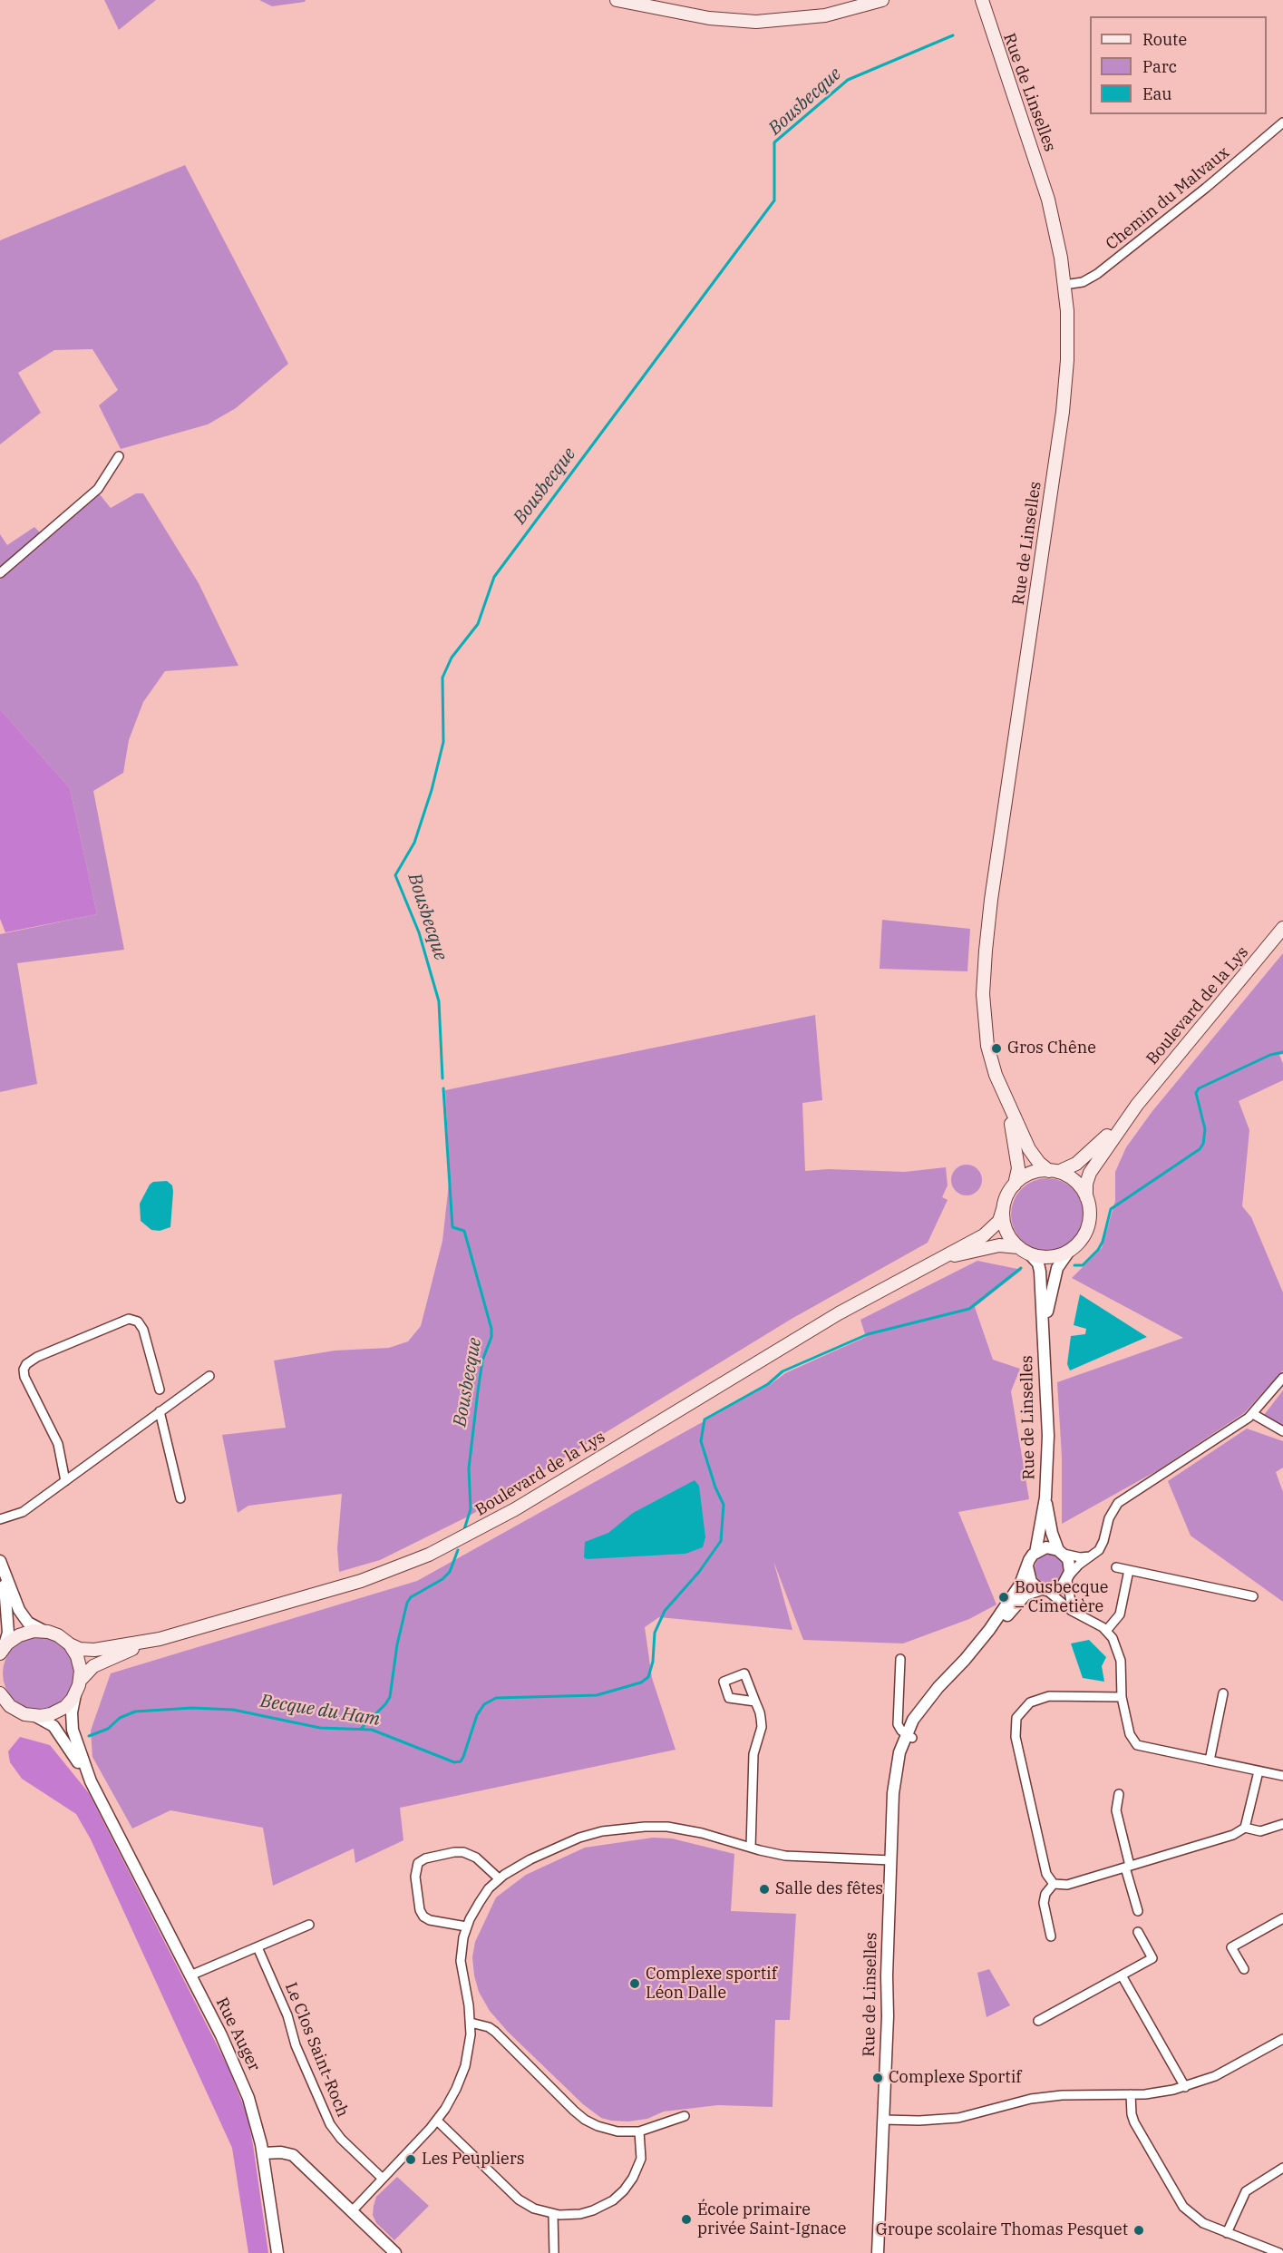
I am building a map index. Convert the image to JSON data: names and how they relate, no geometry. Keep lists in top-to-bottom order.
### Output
{
  "streets": {
    "main road": ["Rue de Linselles", "Boulevard de la Lys"],
    "street": ["Chemin du Malvaux", "Rue Auger", "Le Clos Saint-Roch"]
  },
  "crossings": [
    ["Rue de Linselles", "Chemin du Malvaux"],
    ["Rue de Linselles", "Boulevard de la Lys"]
  ],
  "water": ["Bousbecque", "Becque du Ham"],
  "places": [
    "Gros Chêne",
    "Bousbecque – Cimetière",
    "Salle des fêtes",
    "Complexe sportif Léon Dalle",
    "Complexe Sportif",
    "Les Peupliers",
    "École primaire privée Saint-Ignace",
    "Groupe scolaire Thomas Pesquet"
  ],
  "legend": ["Route", "Parc", "Eau"]
}
